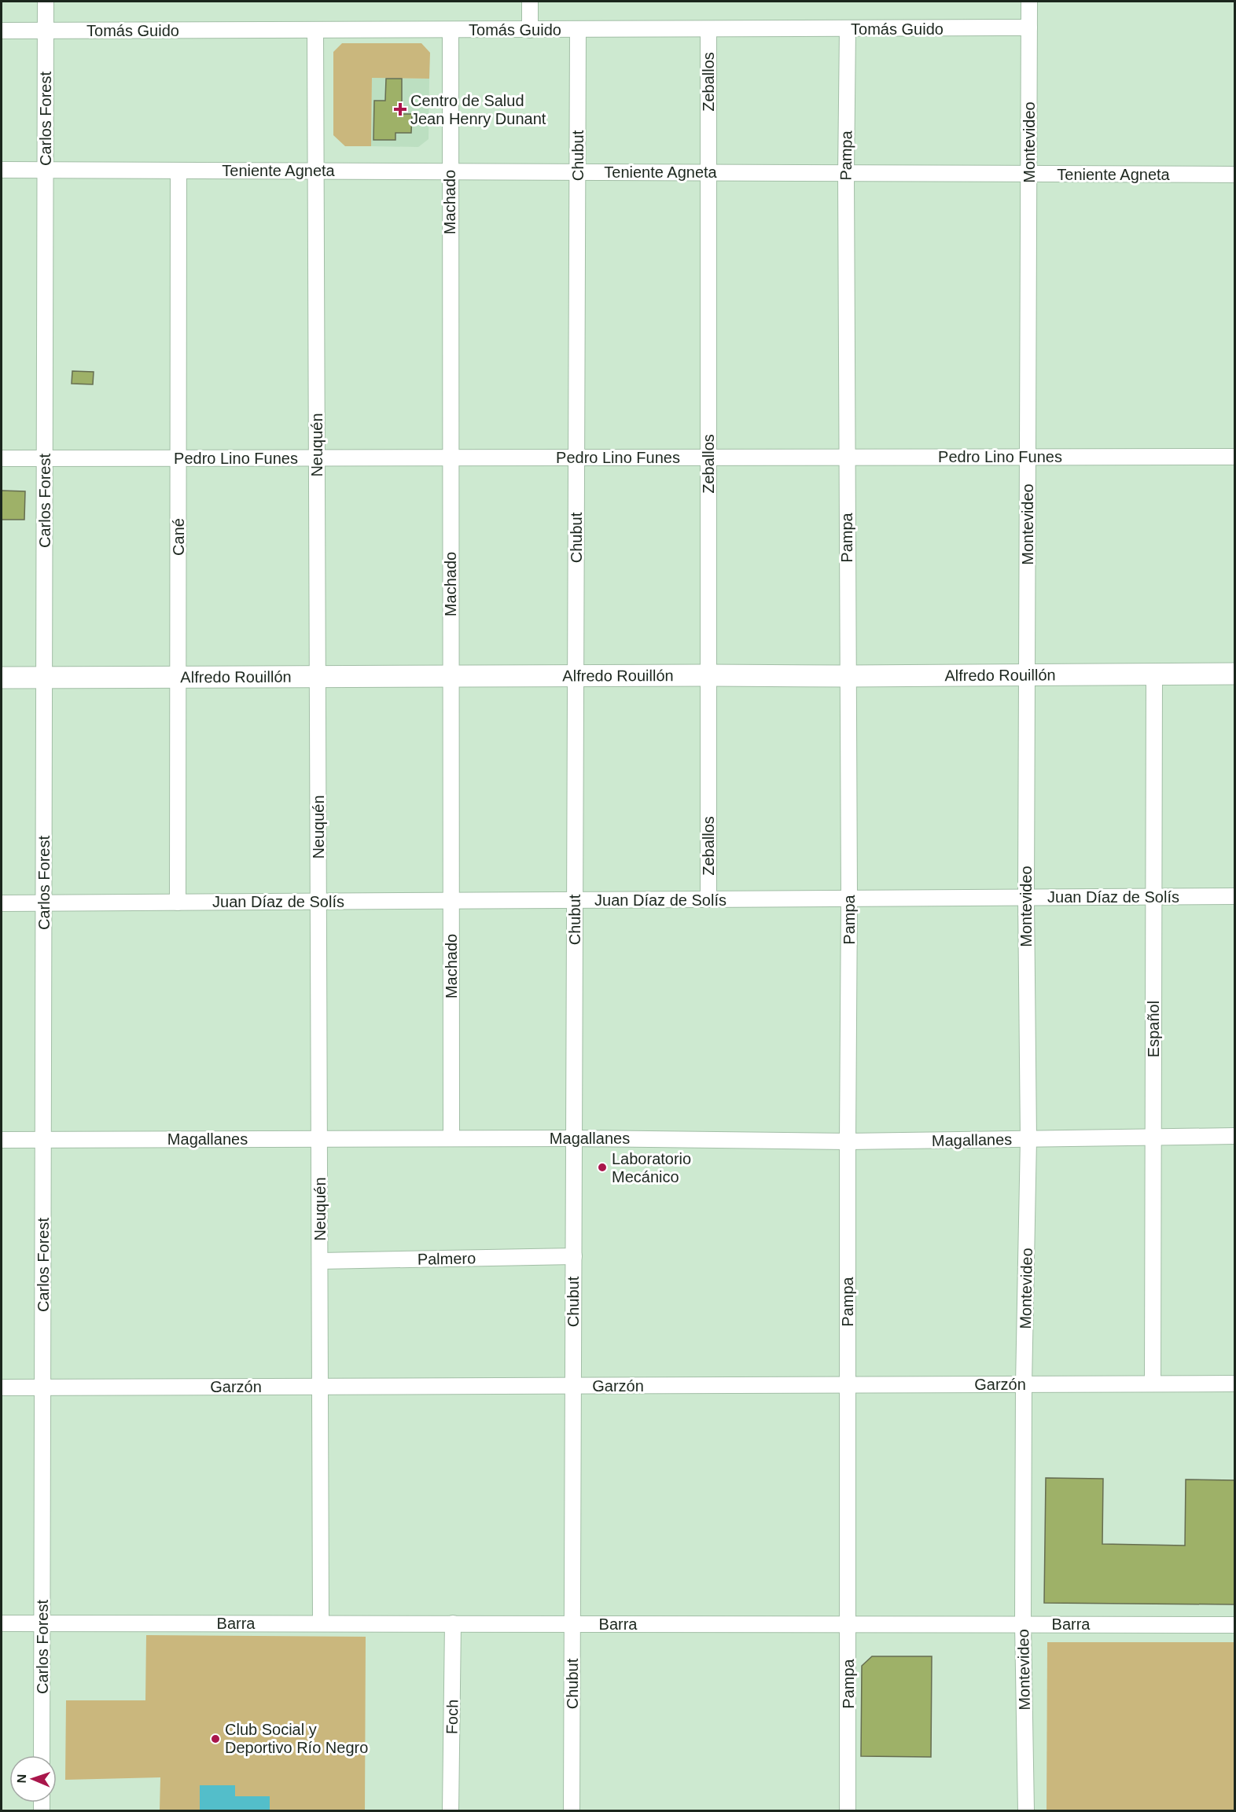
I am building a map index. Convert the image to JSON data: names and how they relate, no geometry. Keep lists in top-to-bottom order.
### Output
{
  "streets": {
    "street": [
      "Tomás Guido",
      "Zeballos",
      "Carlos Forest",
      "Montevideo",
      "Chubut",
      "Pampa",
      "Teniente Agneta",
      "Machado",
      "Neuquén",
      "Pedro Lino Funes",
      "Cané",
      "Alfredo Rouillón",
      "Juan Díaz de Solís",
      "Español",
      "Magallanes",
      "Palmero",
      "Garzón",
      "Barra",
      "Foch"
    ]
  },
  "crossings": [
    ["Tomás Guido", "Zeballos"],
    ["Tomás Guido", "Carlos Forest"],
    ["Tomás Guido", "Montevideo"],
    ["Tomás Guido", "Chubut"],
    ["Tomás Guido", "Pampa"],
    ["Tomás Guido", "Machado"],
    ["Tomás Guido", "Neuquén"],
    ["Zeballos", "Teniente Agneta"],
    ["Zeballos", "Pedro Lino Funes"],
    ["Zeballos", "Alfredo Rouillón"],
    ["Zeballos", "Juan Díaz de Solís"],
    ["Carlos Forest", "Teniente Agneta"],
    ["Carlos Forest", "Pedro Lino Funes"],
    ["Carlos Forest", "Alfredo Rouillón"],
    ["Carlos Forest", "Juan Díaz de Solís"],
    ["Carlos Forest", "Magallanes"],
    ["Carlos Forest", "Garzón"],
    ["Carlos Forest", "Barra"],
    ["Montevideo", "Teniente Agneta"],
    ["Montevideo", "Pedro Lino Funes"],
    ["Montevideo", "Alfredo Rouillón"],
    ["Montevideo", "Juan Díaz de Solís"],
    ["Montevideo", "Magallanes"],
    ["Montevideo", "Garzón"],
    ["Montevideo", "Barra"],
    ["Chubut", "Teniente Agneta"],
    ["Chubut", "Pedro Lino Funes"],
    ["Chubut", "Alfredo Rouillón"],
    ["Chubut", "Juan Díaz de Solís"],
    ["Chubut", "Magallanes"],
    ["Chubut", "Palmero"],
    ["Chubut", "Garzón"],
    ["Chubut", "Barra"],
    ["Pampa", "Teniente Agneta"],
    ["Pampa", "Pedro Lino Funes"],
    ["Pampa", "Alfredo Rouillón"],
    ["Pampa", "Juan Díaz de Solís"],
    ["Pampa", "Magallanes"],
    ["Pampa", "Garzón"],
    ["Pampa", "Barra"],
    ["Teniente Agneta", "Machado"],
    ["Teniente Agneta", "Neuquén"],
    ["Teniente Agneta", "Cané"],
    ["Machado", "Pedro Lino Funes"],
    ["Machado", "Alfredo Rouillón"],
    ["Machado", "Juan Díaz de Solís"],
    ["Machado", "Magallanes"],
    ["Neuquén", "Pedro Lino Funes"],
    ["Neuquén", "Alfredo Rouillón"],
    ["Neuquén", "Juan Díaz de Solís"],
    ["Neuquén", "Magallanes"],
    ["Neuquén", "Palmero"],
    ["Neuquén", "Garzón"],
    ["Neuquén", "Barra"],
    ["Pedro Lino Funes", "Cané"],
    ["Cané", "Alfredo Rouillón"],
    ["Cané", "Juan Díaz de Solís"],
    ["Alfredo Rouillón", "Español"],
    ["Juan Díaz de Solís", "Español"],
    ["Español", "Magallanes"],
    ["Español", "Garzón"],
    ["Barra", "Foch"]
  ],
  "places": {
    "health": ["Centro de Salud Jean Henry Dunant"],
    "other": ["Laboratorio Mecánico", "Club Social y Deportivo Río Negro"]
  },
  "north": "left"
}
